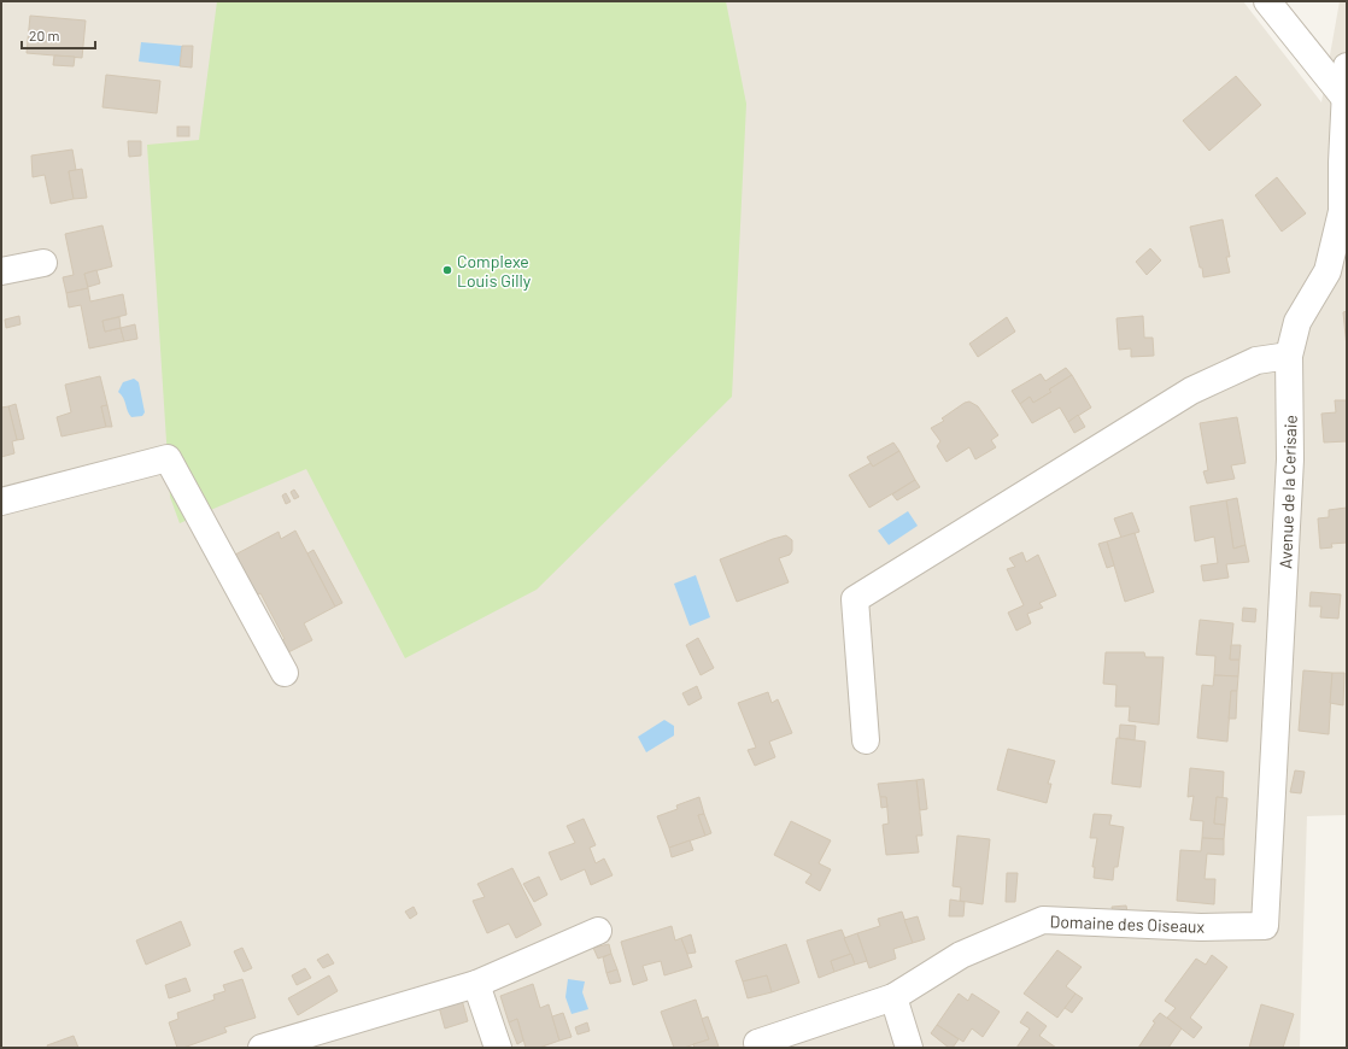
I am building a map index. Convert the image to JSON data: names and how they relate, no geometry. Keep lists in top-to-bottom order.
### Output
{
  "streets": {
    "street": ["Avenue de la Cerisaie", "Domaine des Oiseaux"]
  },
  "crossings": [
    ["Avenue de la Cerisaie", "Domaine des Oiseaux"]
  ],
  "places": ["Complexe Louis Gilly"],
  "scale_bar": "20 m"
}
